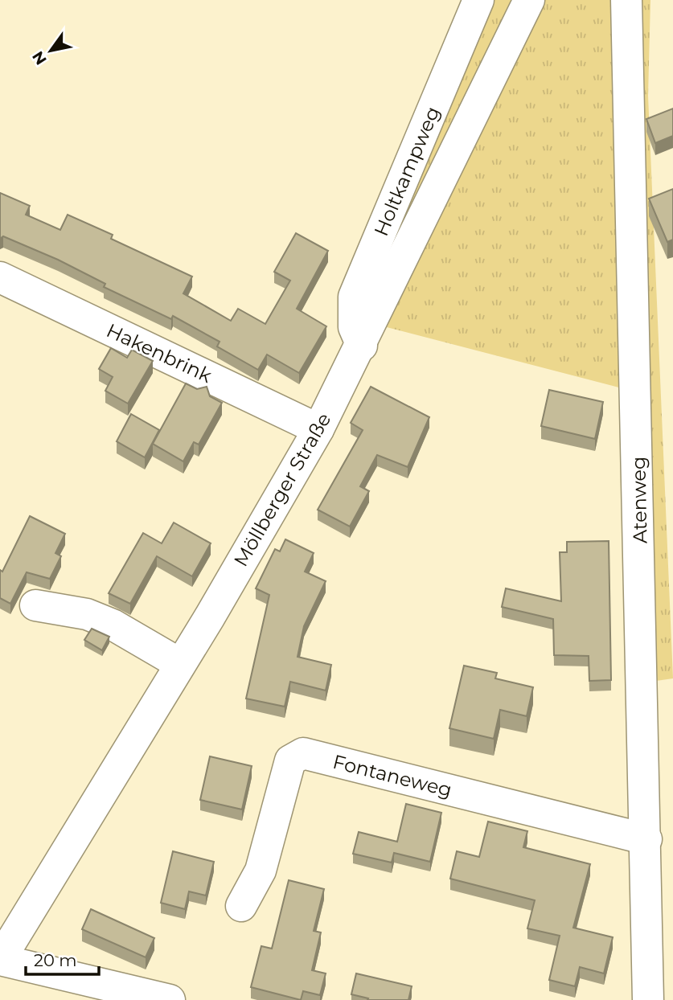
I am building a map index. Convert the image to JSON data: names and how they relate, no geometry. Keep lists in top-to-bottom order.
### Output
{
  "streets": {
    "street": [
      "Holtkampweg",
      "Hakenbrink",
      "Möllberger Straße",
      "Atenweg",
      "Fontaneweg"
    ]
  },
  "crossings": [
    ["Holtkampweg", "Möllberger Straße"],
    ["Hakenbrink", "Möllberger Straße"],
    ["Atenweg", "Fontaneweg"]
  ],
  "scale_bar": "20 m",
  "north": "bottom left"
}
